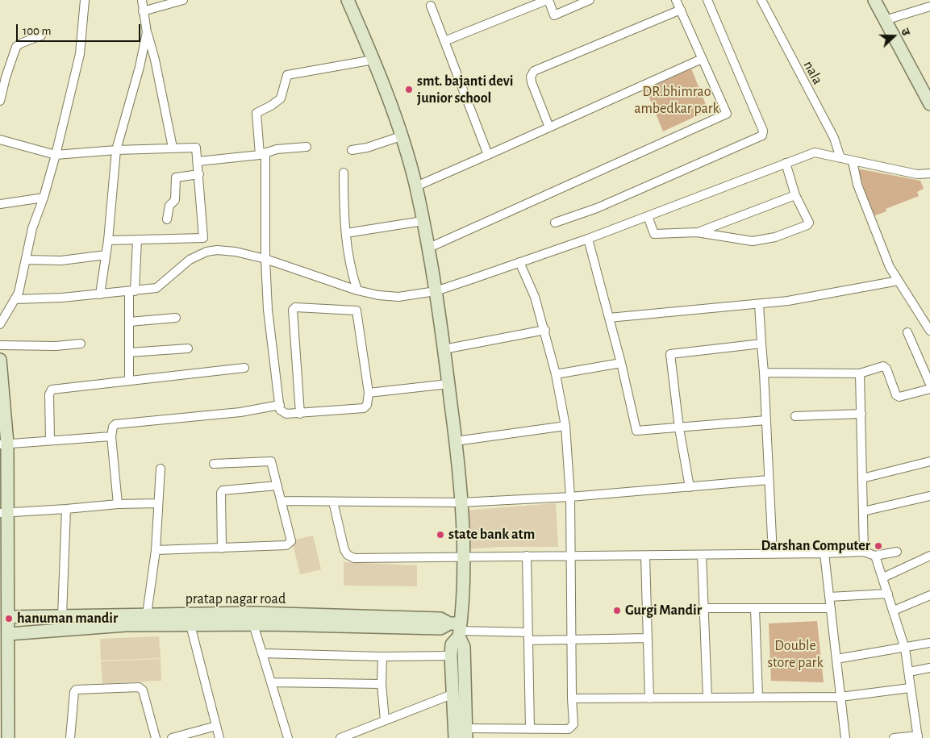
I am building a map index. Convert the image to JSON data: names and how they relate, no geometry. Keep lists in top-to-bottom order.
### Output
{
  "streets": {
    "street": ["nala", "pratap nagar road"]
  },
  "parks": ["DR.bhimrao ambedkar park", "Double store park"],
  "places": [
    "smt. bajanti devi junior school",
    "state bank atm",
    "Darshan Computer",
    "Gurgi Mandir",
    "hanuman mandir"
  ],
  "scale_bar": "100 m",
  "north": "right"
}
